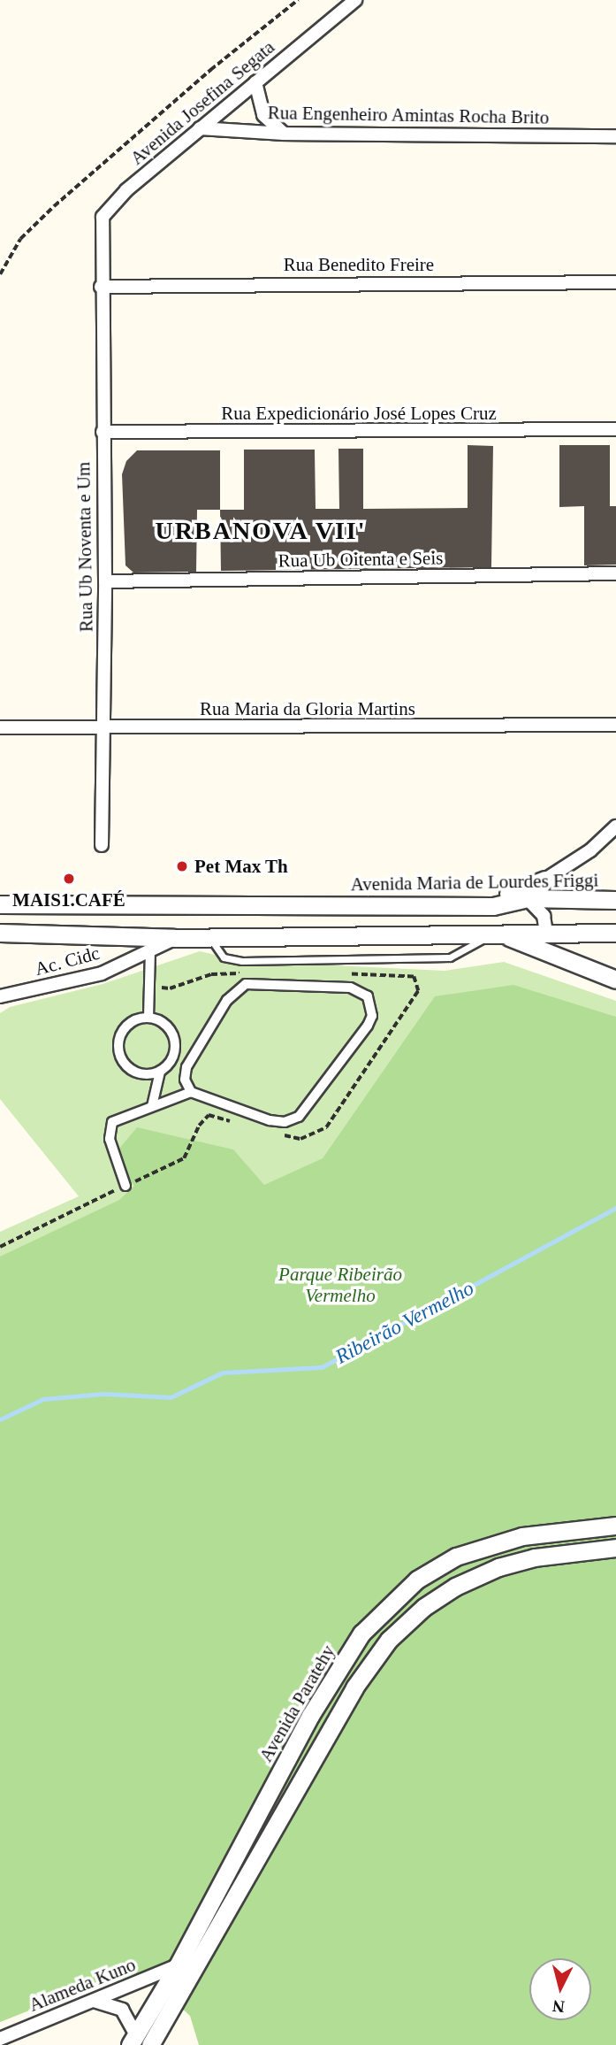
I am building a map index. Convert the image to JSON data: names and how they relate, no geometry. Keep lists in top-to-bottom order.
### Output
{
  "streets": {
    "street": [
      "Avenida Josefina Segata",
      "Rua Engenheiro Amintas Rocha Brito",
      "Rua Benedito Freire",
      "Rua Expedicionário José Lopes Cruz",
      "Rua Ub Noventa e Um",
      "Rua Ub Oitenta e Seis",
      "Rua Maria da Gloria Martins",
      "Avenida Maria de Lourdes Friggi",
      "Ac. Cidc",
      "Avenida Paratehy",
      "Alameda Kuno"
    ]
  },
  "crossings": [
    ["Avenida Josefina Segata", "Rua Engenheiro Amintas Rocha Brito"],
    ["Avenida Josefina Segata", "Rua Ub Noventa e Um"],
    ["Rua Benedito Freire", "Rua Ub Noventa e Um"],
    ["Rua Expedicionário José Lopes Cruz", "Rua Ub Noventa e Um"],
    ["Rua Ub Noventa e Um", "Rua Ub Oitenta e Seis"],
    ["Rua Ub Noventa e Um", "Rua Maria da Gloria Martins"],
    ["Avenida Paratehy", "Alameda Kuno"]
  ],
  "districts": ["URBANOVA VII'"],
  "water": ["Ribeirão Vermelho"],
  "parks": ["Parque Ribeirão Vermelho"],
  "places": ["Pet Max Th", "MAIS1.CAFÉ"],
  "north": "bottom"
}
